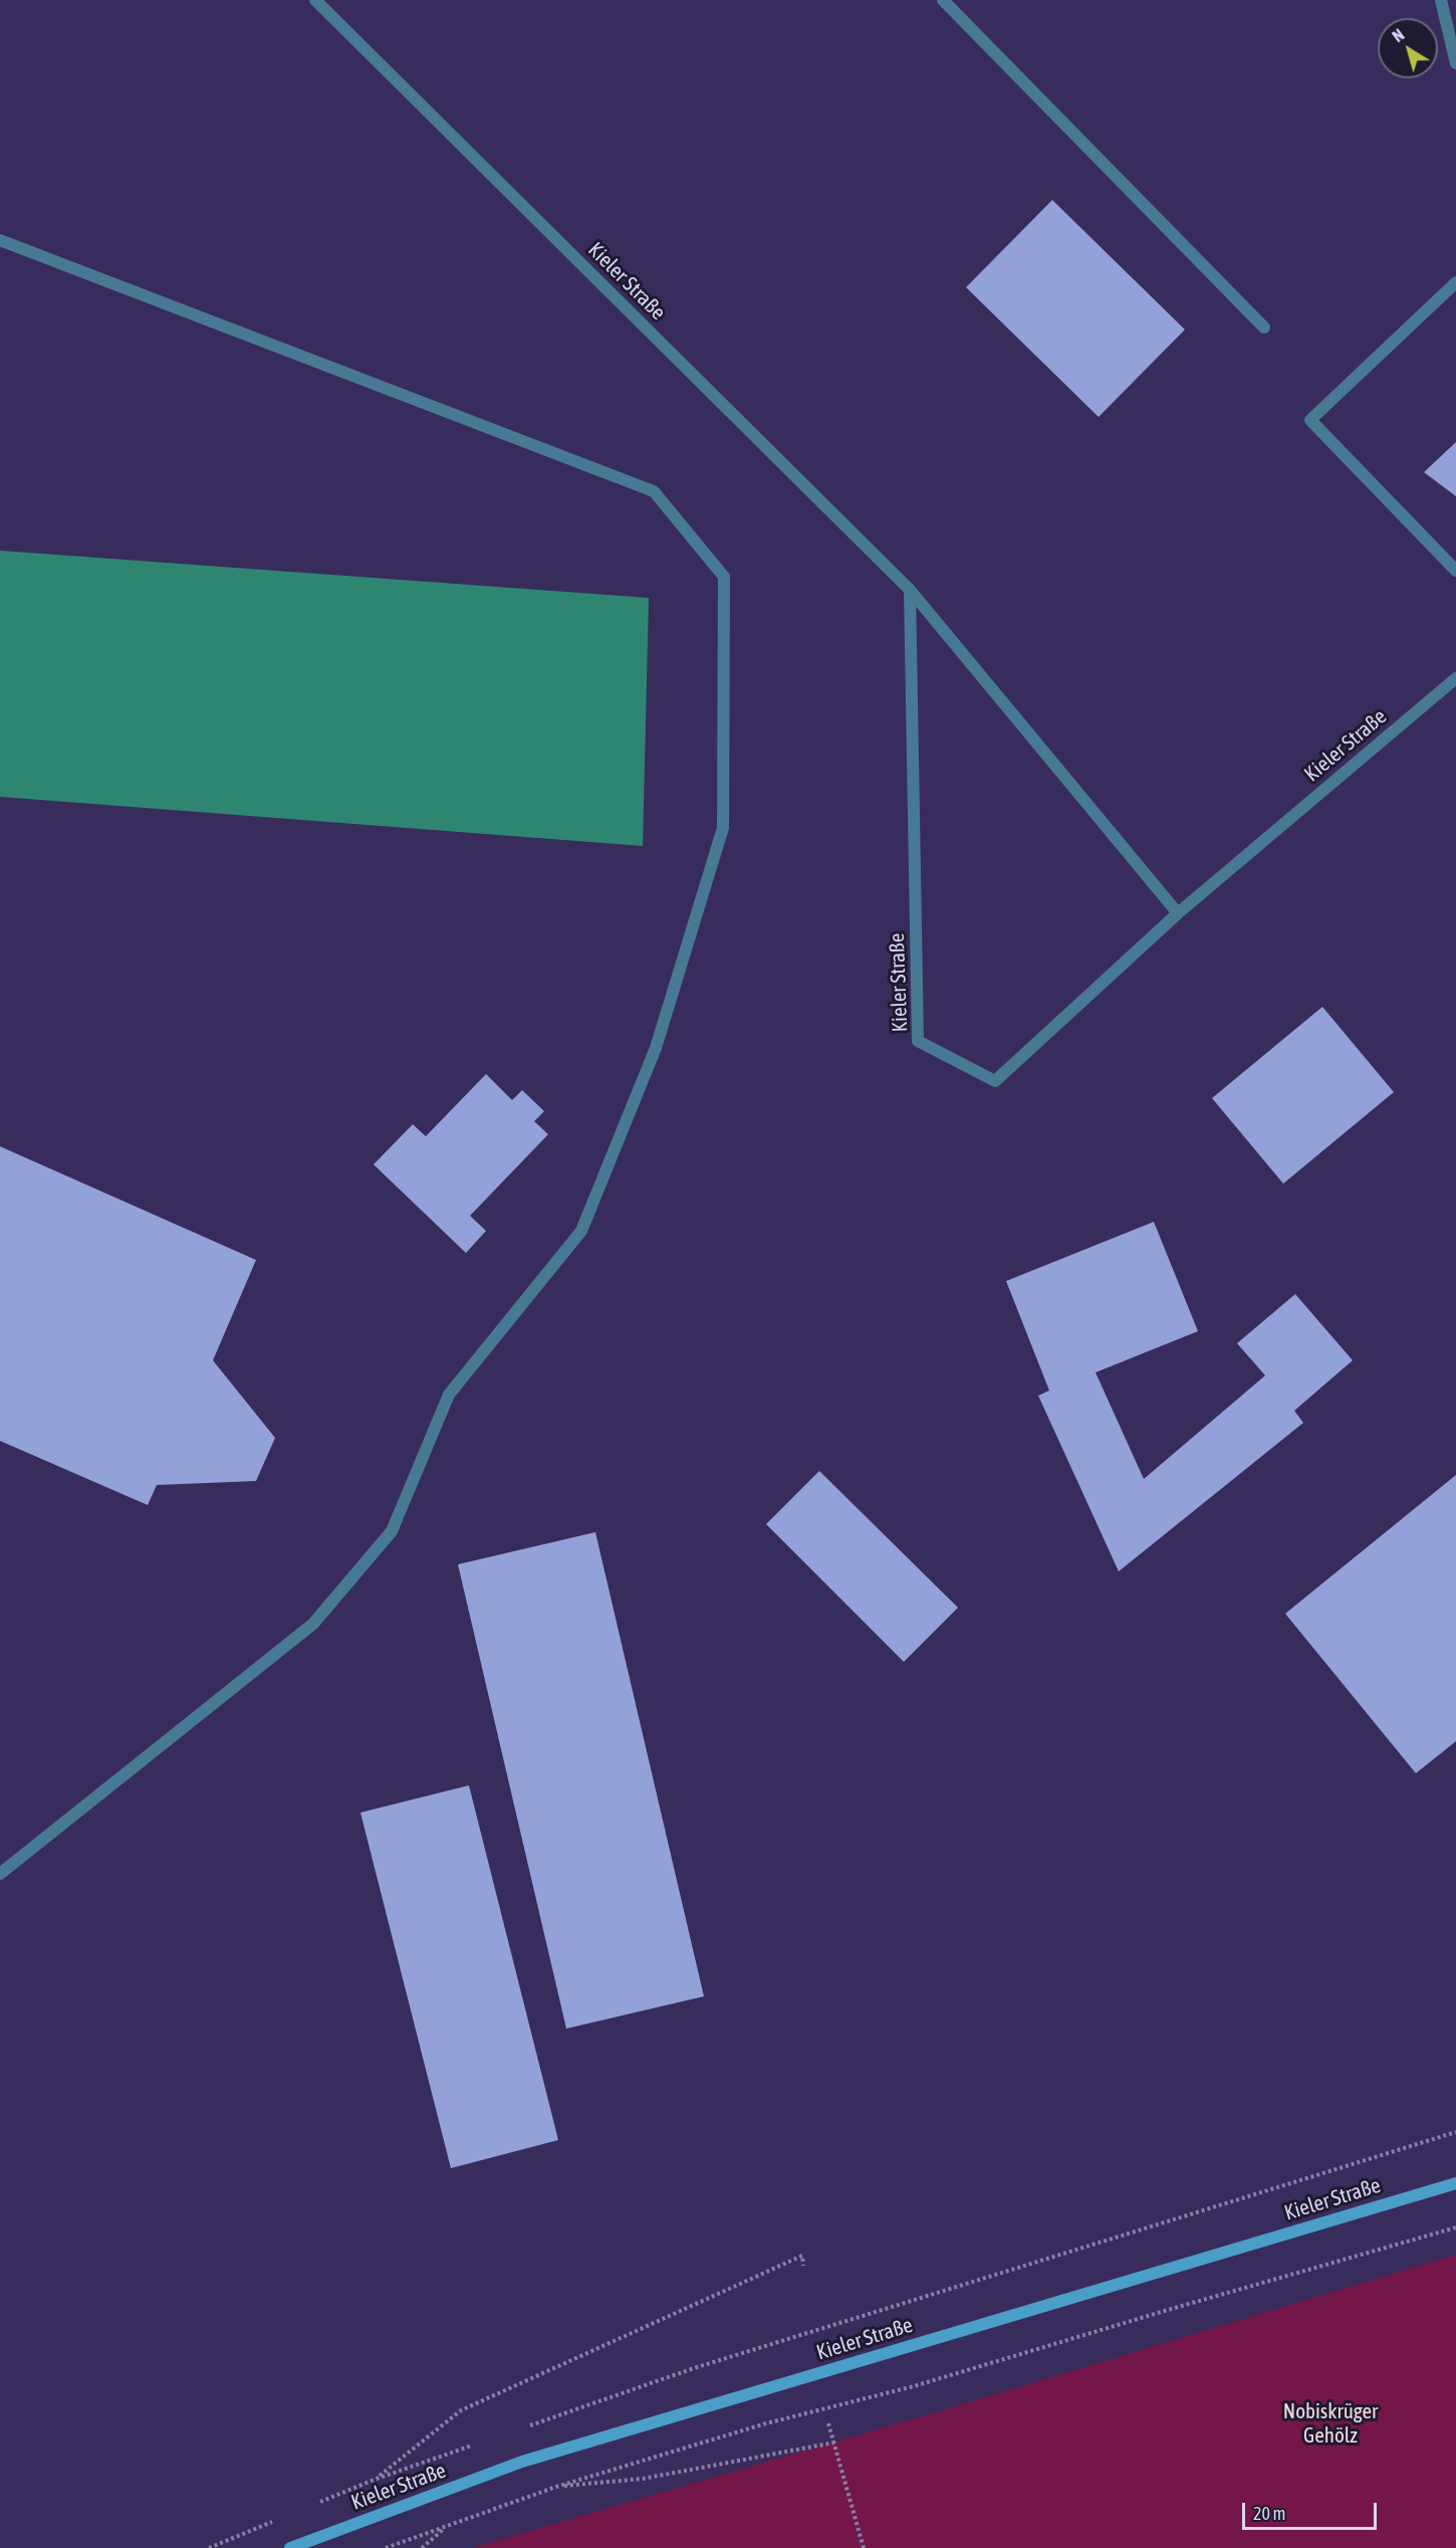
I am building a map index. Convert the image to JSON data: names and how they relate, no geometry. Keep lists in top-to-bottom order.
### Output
{
  "streets": {
    "main road": ["Kieler Straße"]
  },
  "parks": ["Nobiskrüger Gehölz"],
  "scale_bar": "20 m",
  "north": "top left"
}
